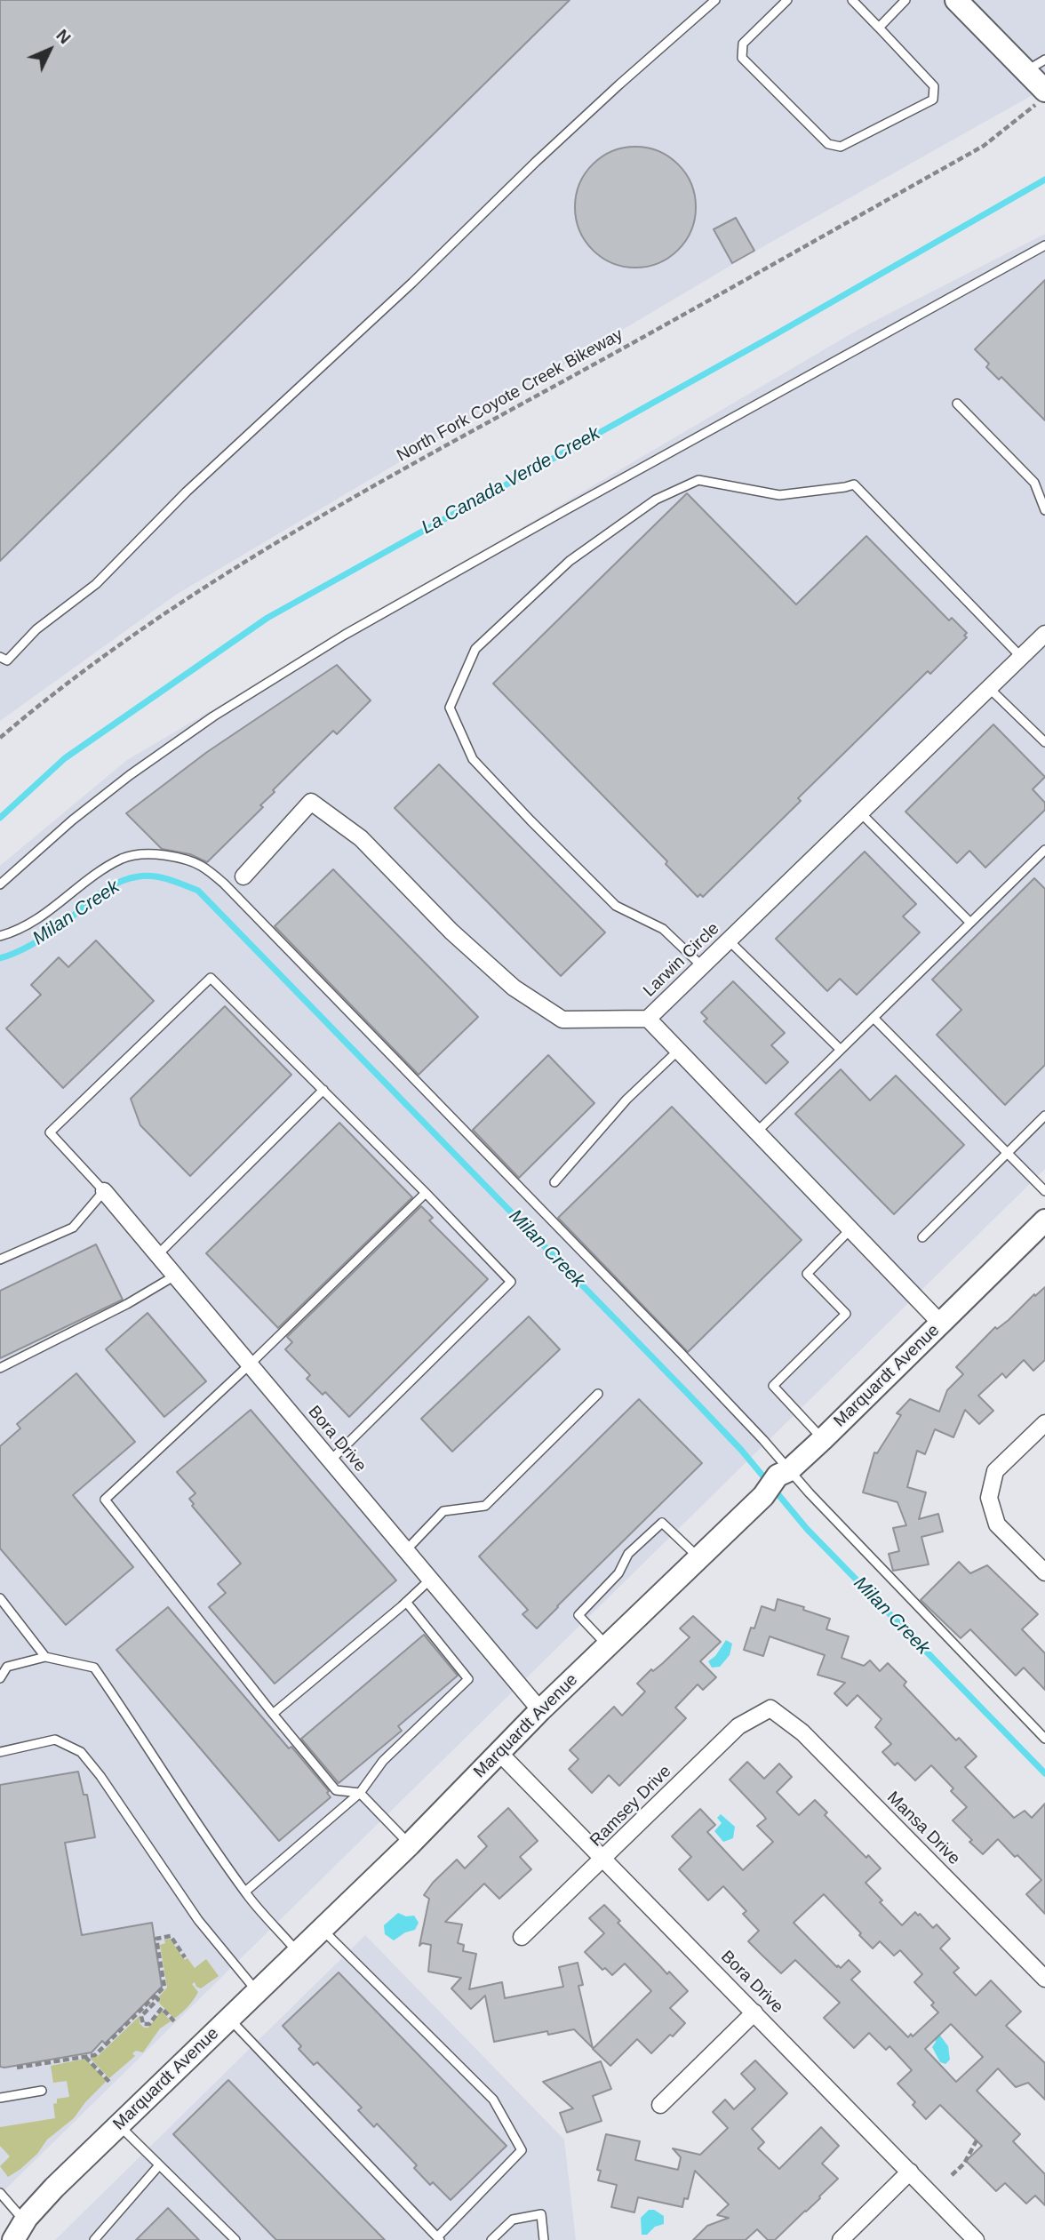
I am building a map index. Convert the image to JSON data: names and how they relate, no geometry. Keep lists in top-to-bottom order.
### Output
{
  "streets": {
    "street": [
      "Larwin Circle",
      "Marquardt Avenue",
      "Bora Drive",
      "Ramsey Drive",
      "Mansa Drive"
    ],
    "path": ["North Fork Coyote Creek Bikeway"]
  },
  "crossings": [
    ["Larwin Circle", "Marquardt Avenue"],
    ["Marquardt Avenue", "Bora Drive"],
    ["Bora Drive", "Ramsey Drive"],
    ["Ramsey Drive", "Mansa Drive"]
  ],
  "water": ["La Canada Verde Creek", "Milan Creek"],
  "north": "top right"
}
